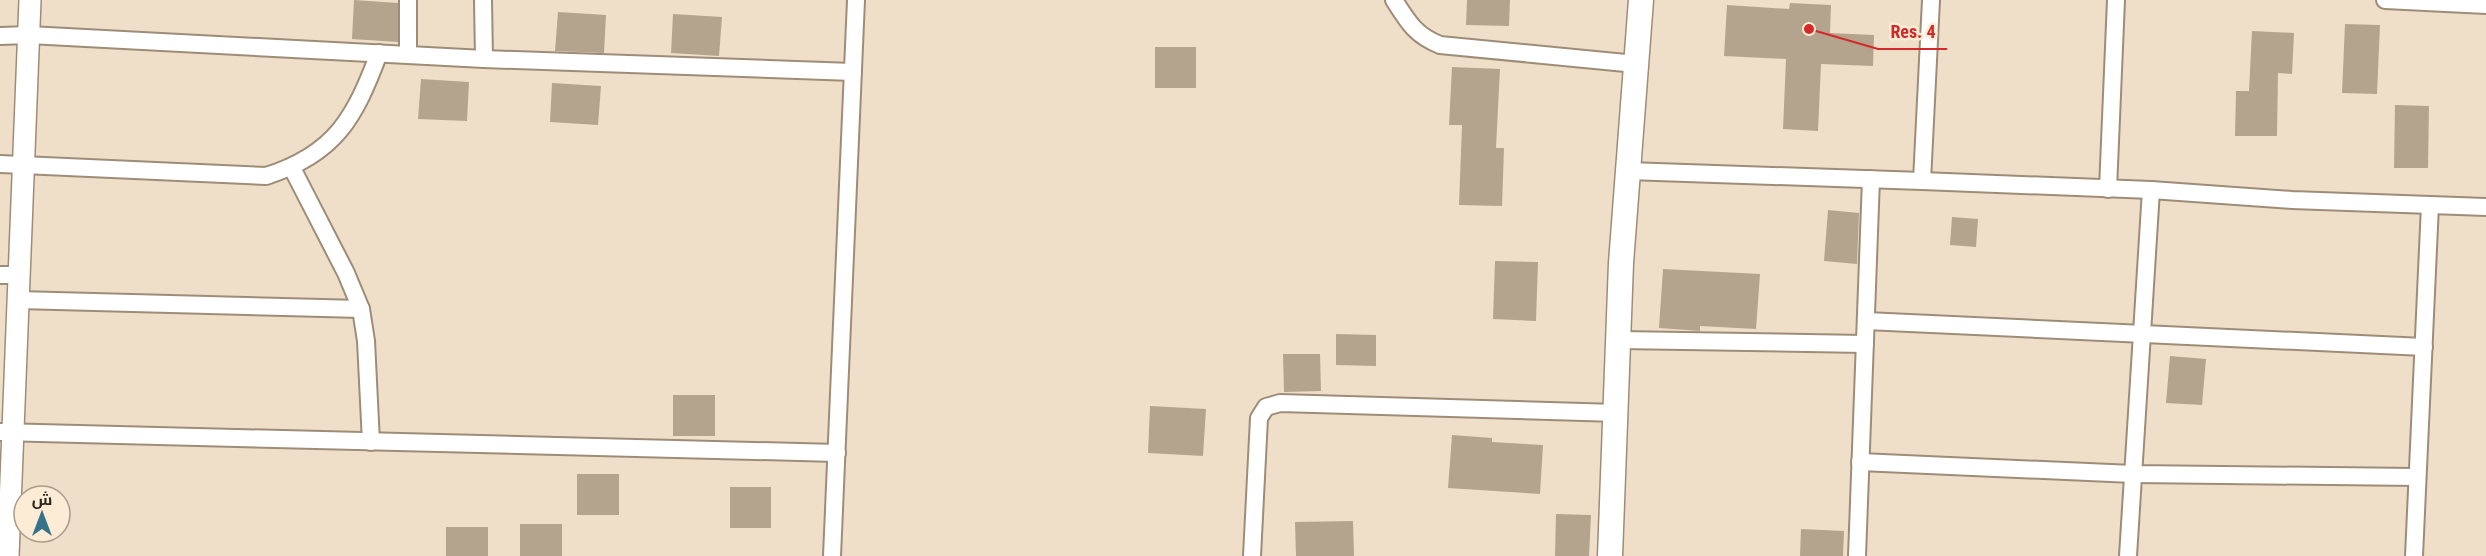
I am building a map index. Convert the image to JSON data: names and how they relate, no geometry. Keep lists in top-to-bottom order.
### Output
{
  "places": ["Res. 4"],
  "north": "top"
}
